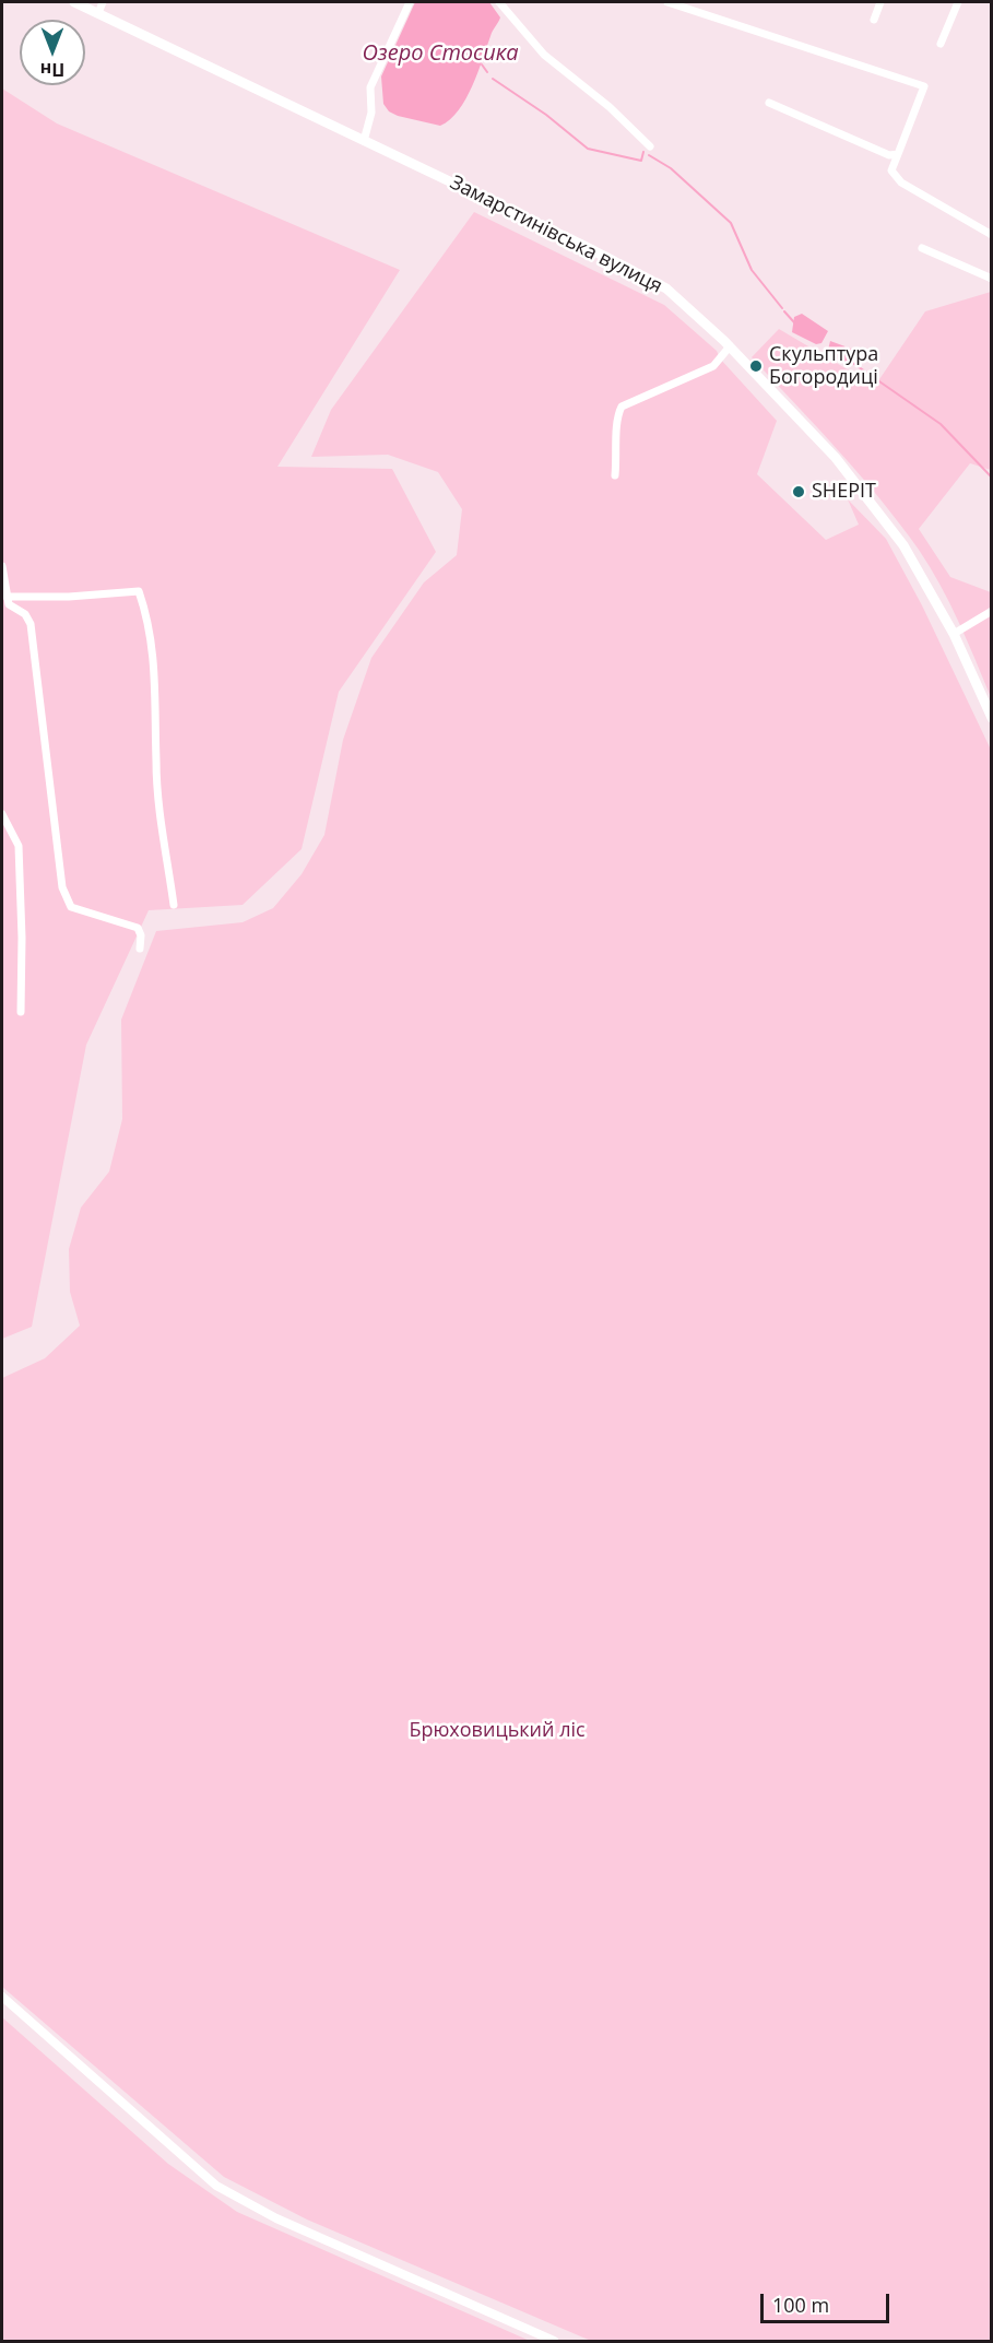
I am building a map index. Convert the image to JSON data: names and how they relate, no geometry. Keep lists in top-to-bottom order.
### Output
{
  "streets": {
    "main road": ["Замарстинівська вулиця"]
  },
  "water": ["Озеро Стосика"],
  "parks": ["Брюховицький ліс"],
  "places": ["Скульптура Богородиці", "SHEPIT"],
  "scale_bar": "100 m",
  "north": "bottom"
}
